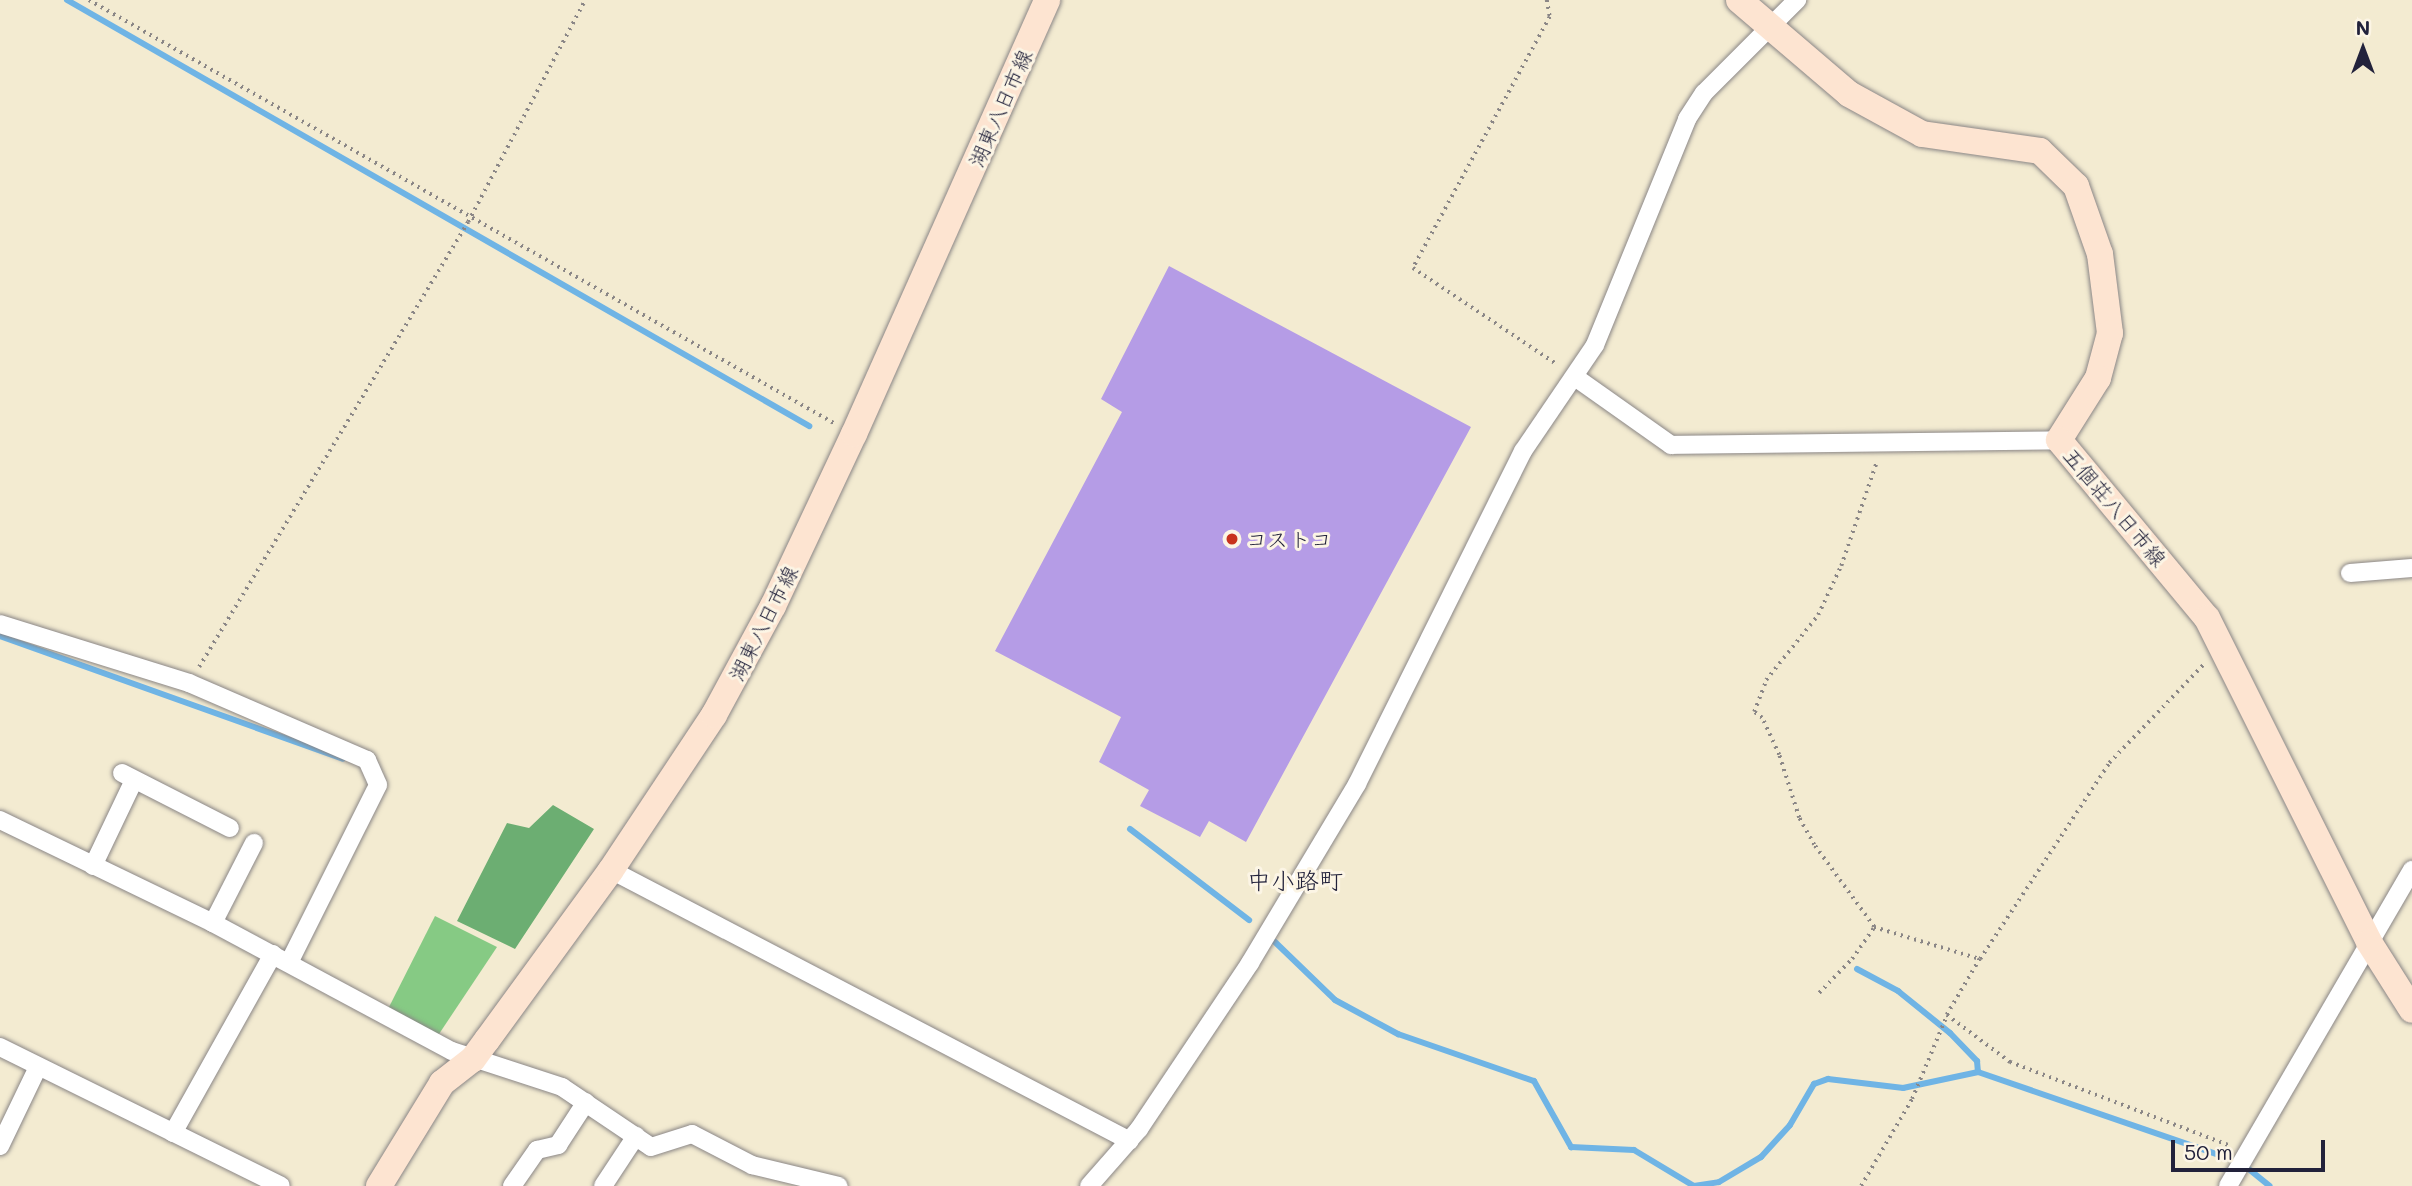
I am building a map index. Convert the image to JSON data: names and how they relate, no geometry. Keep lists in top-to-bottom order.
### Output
{
  "streets": {
    "main road": ["湖東八日市線", "五個荘八日市線"]
  },
  "districts": ["中小路町"],
  "places": ["コストコ"],
  "scale_bar": "50 m",
  "north": "top"
}
